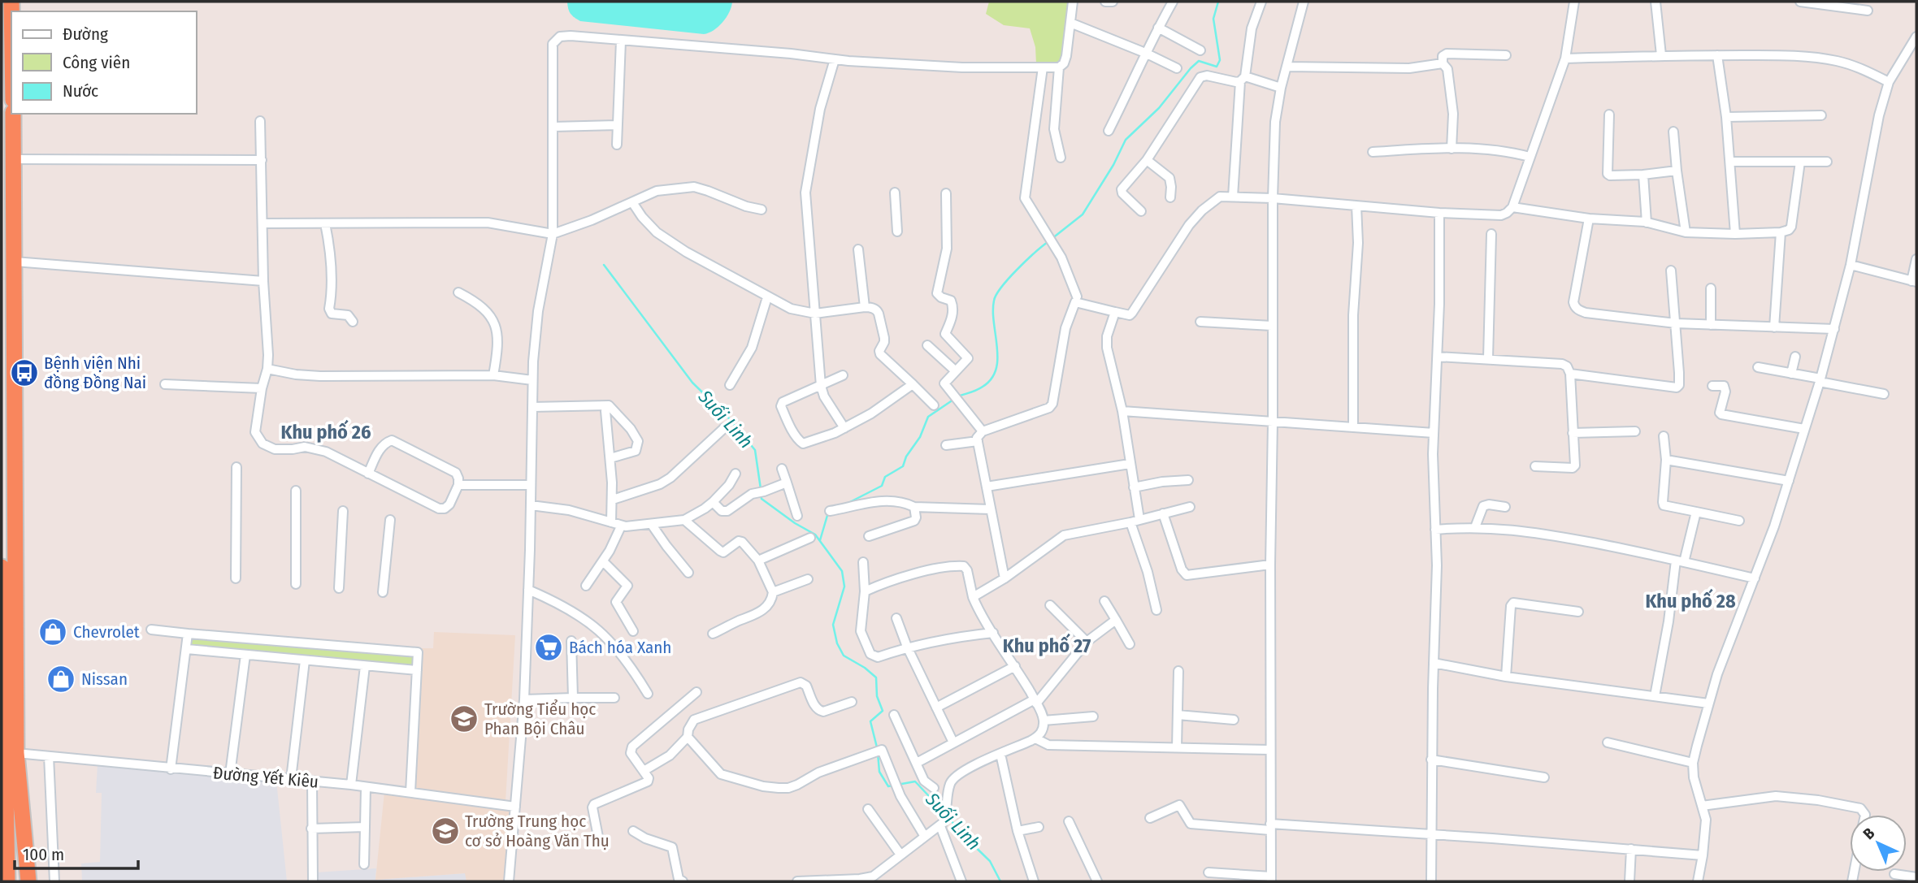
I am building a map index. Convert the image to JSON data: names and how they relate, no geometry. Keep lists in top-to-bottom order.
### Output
{
  "streets": {
    "street": ["Đường Yết Kiêu"]
  },
  "districts": ["Khu phố 26", "Khu phố 28", "Khu phố 27"],
  "water": ["Suối Linh"],
  "places": {
    "bus stop": ["Bệnh viện Nhi đồng Đồng Nai"],
    "shop": ["Chevrolet", "Nissan"],
    "supermarket": ["Bách hóa Xanh"],
    "school or university": ["Trường Tiểu học Phan Bội Châu", "Trường Trung học cơ sở Hoàng Văn Thụ"]
  },
  "legend": ["Đường", "Công viên", "Nước"],
  "scale_bar": "100 m",
  "north": "top left"
}
